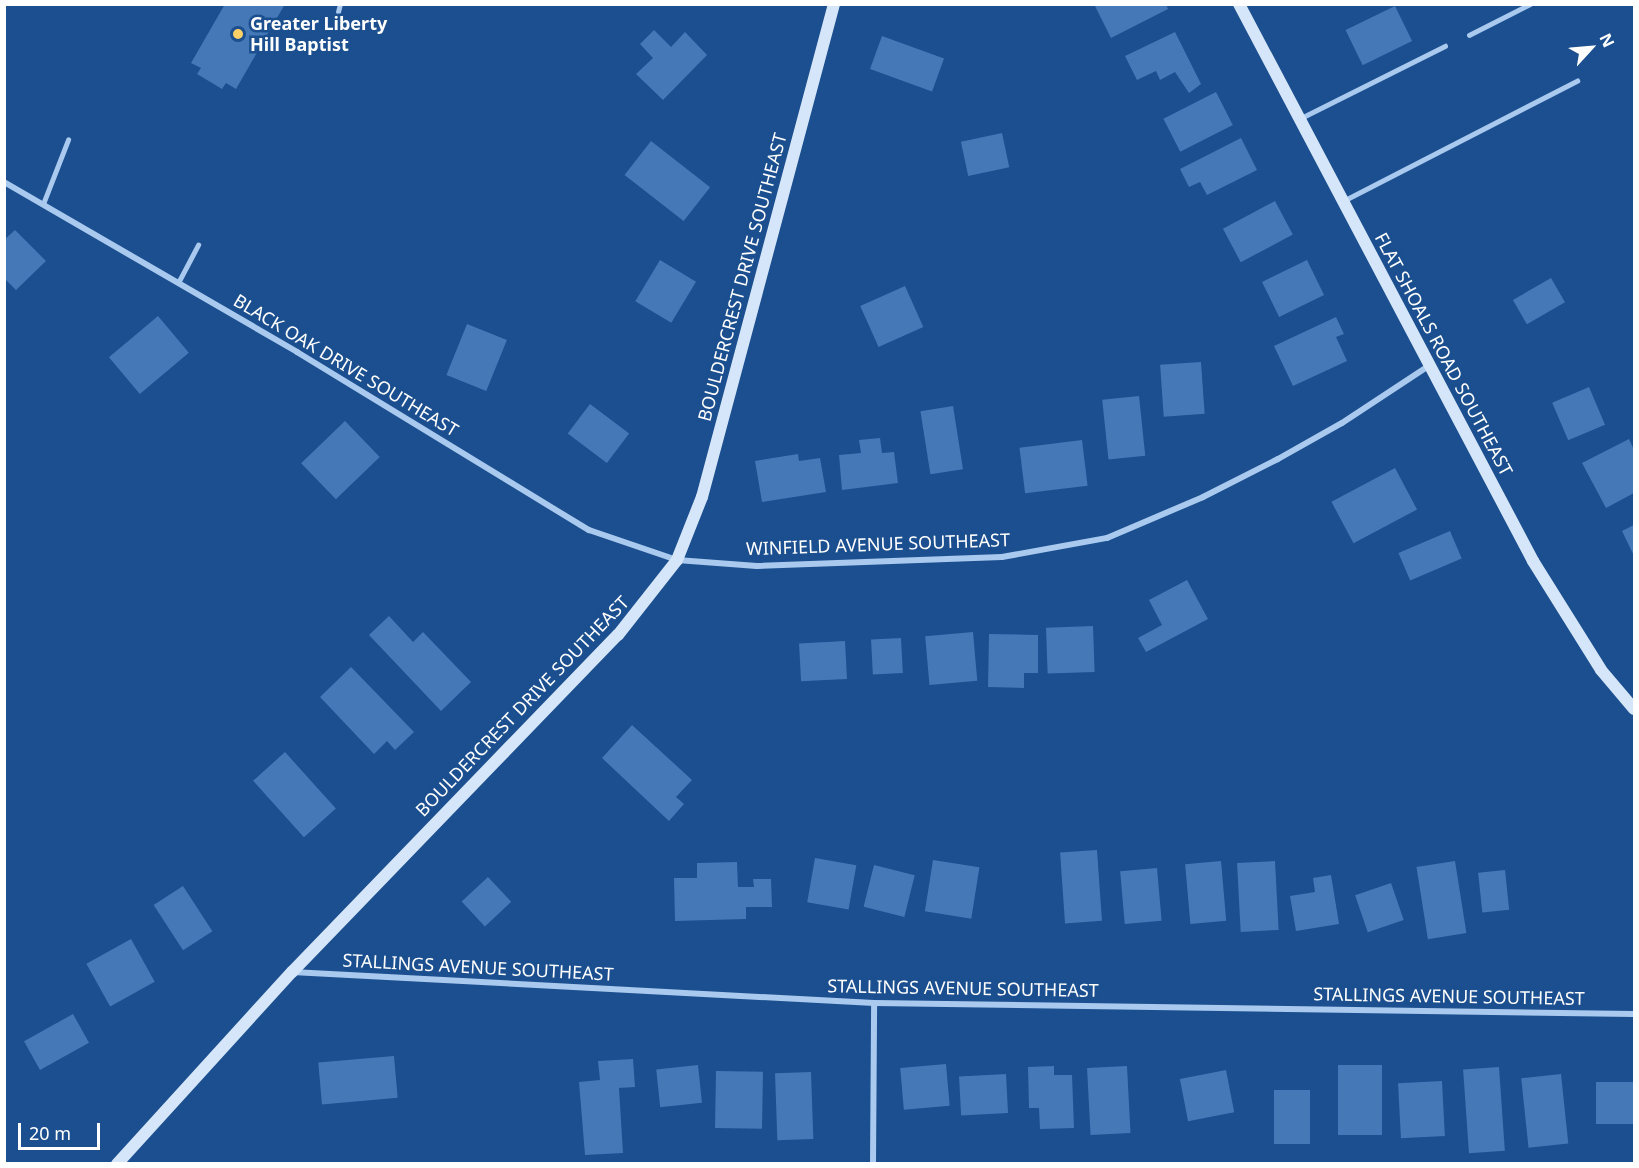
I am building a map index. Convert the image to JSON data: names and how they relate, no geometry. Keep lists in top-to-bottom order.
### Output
{
  "streets": {
    "street": [
      "BOULDERCREST DRIVE SOUTHEAST",
      "FLAT SHOALS ROAD SOUTHEAST",
      "BLACK OAK DRIVE SOUTHEAST",
      "WINFIELD AVENUE SOUTHEAST",
      "STALLINGS AVENUE SOUTHEAST"
    ]
  },
  "crossings": [
    ["BOULDERCREST DRIVE SOUTHEAST", "BLACK OAK DRIVE SOUTHEAST"],
    ["BOULDERCREST DRIVE SOUTHEAST", "WINFIELD AVENUE SOUTHEAST"],
    ["BOULDERCREST DRIVE SOUTHEAST", "STALLINGS AVENUE SOUTHEAST"],
    ["FLAT SHOALS ROAD SOUTHEAST", "WINFIELD AVENUE SOUTHEAST"],
    ["BLACK OAK DRIVE SOUTHEAST", "WINFIELD AVENUE SOUTHEAST"]
  ],
  "places": ["Greater Liberty Hill Baptist"],
  "scale_bar": "20 m",
  "north": "top right"
}
